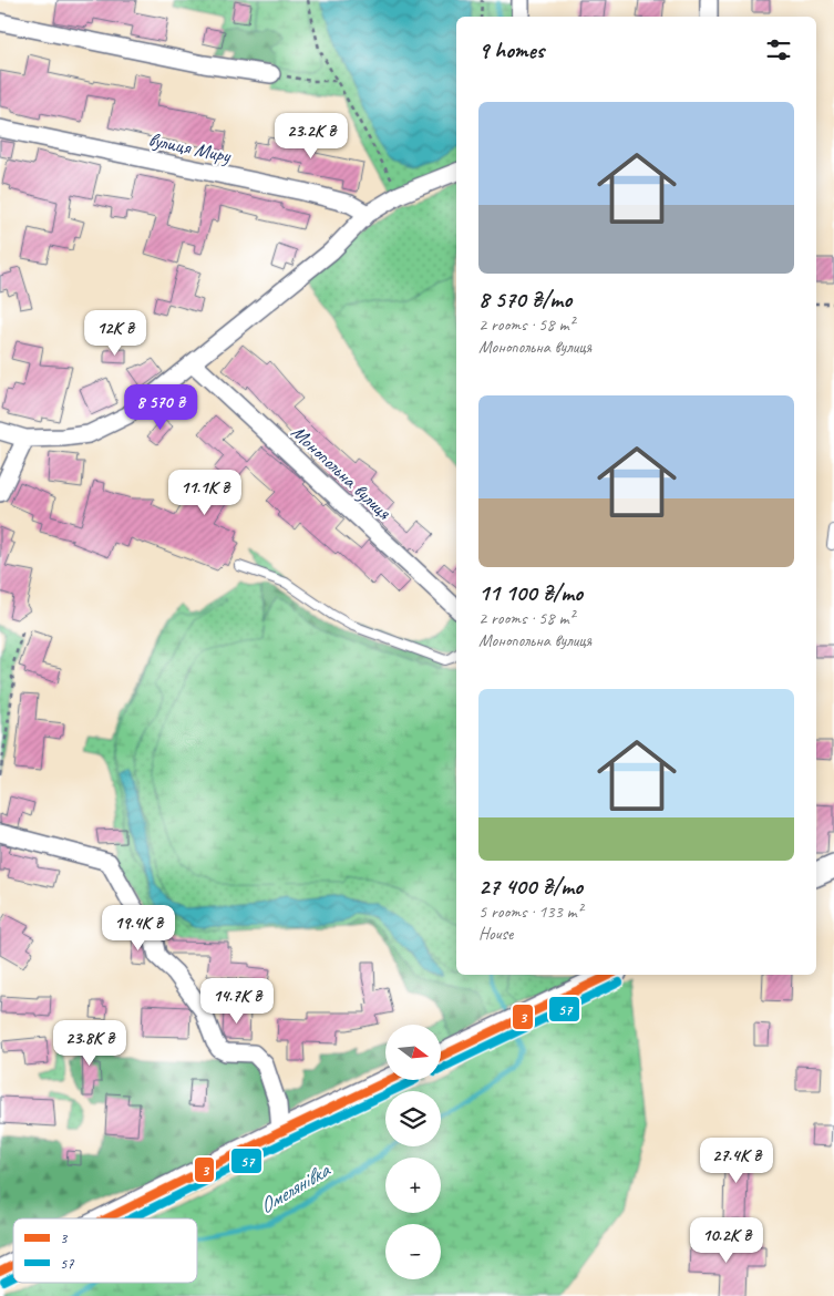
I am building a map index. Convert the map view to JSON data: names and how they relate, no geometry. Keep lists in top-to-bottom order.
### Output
{
  "streets": {
    "street": ["вулиця Миру", "Монопольна вулиця"]
  },
  "water": ["Омелянівка"],
  "lines": ["transit line 3", "transit line 57"],
  "legend": ["3", "57"],
  "north": "right",
  "page": {
    "heading": "9 homes",
    "list": [
      {
        "name": "8 570 ₴/mo",
        "note": "2 rooms · 58 m² · Монопольна вулиця"
      },
      {
        "name": "11 100 ₴/mo",
        "note": "2 rooms · 58 m² · Монопольна вулиця"
      },
      {
        "name": "27 400 ₴/mo",
        "note": "5 rooms · 133 m² · House"
      }
    ],
    "price": [
      "23.2K ₴",
      "12K ₴",
      "8 570 ₴",
      "11.1K ₴",
      "19.4K ₴",
      "14.7K ₴",
      "23.8K ₴",
      "27.4K ₴",
      "10.2K ₴"
    ],
    "map_buttons": ["+", "−"]
  }
}
